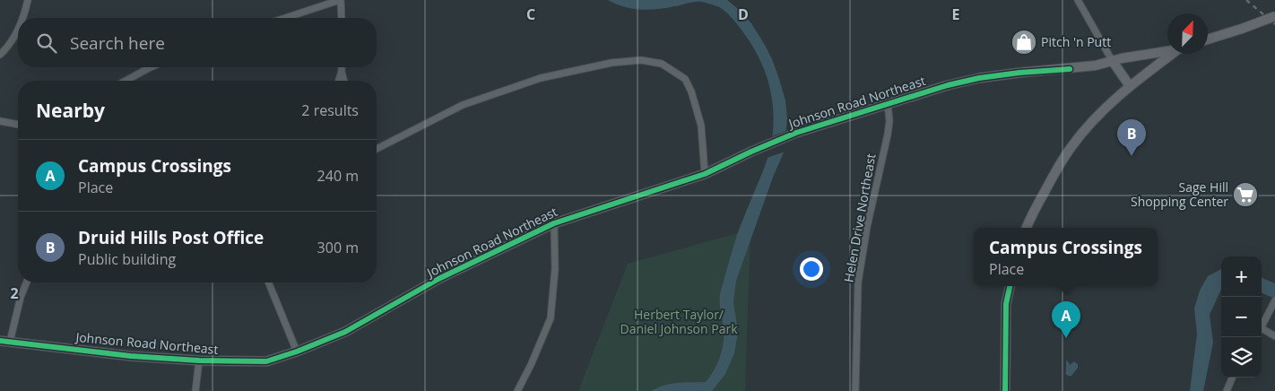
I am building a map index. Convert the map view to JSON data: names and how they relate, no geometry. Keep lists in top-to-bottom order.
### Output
{
  "streets": {
    "street": ["Johnson Road Northeast", "Helen Drive Northeast"]
  },
  "crossings": [
    ["Johnson Road Northeast", "Helen Drive Northeast"]
  ],
  "parks": ["Herbert Taylor/ Daniel Johnson Park"],
  "places": {
    "shop": ["Pitch 'n Putt"],
    "supermarket": ["Sage Hill Shopping Center"]
  },
  "north": "top right",
  "page": {
    "search": "Search here",
    "heading": ["Nearby", "2 results"],
    "pins": ["B", "A"],
    "list": [
      {
        "mark": "A",
        "name": "Campus Crossings",
        "note": "Place",
        "value": "240 m"
      },
      {
        "mark": "B",
        "name": "Druid Hills Post Office",
        "note": "Public building",
        "value": "300 m"
      }
    ],
    "popup": ["Campus Crossings", "Place"],
    "map_buttons": ["+", "−"]
  },
  "grid": {
    "columns": ["C", "D", "E"],
    "rows": ["2"]
  }
}
